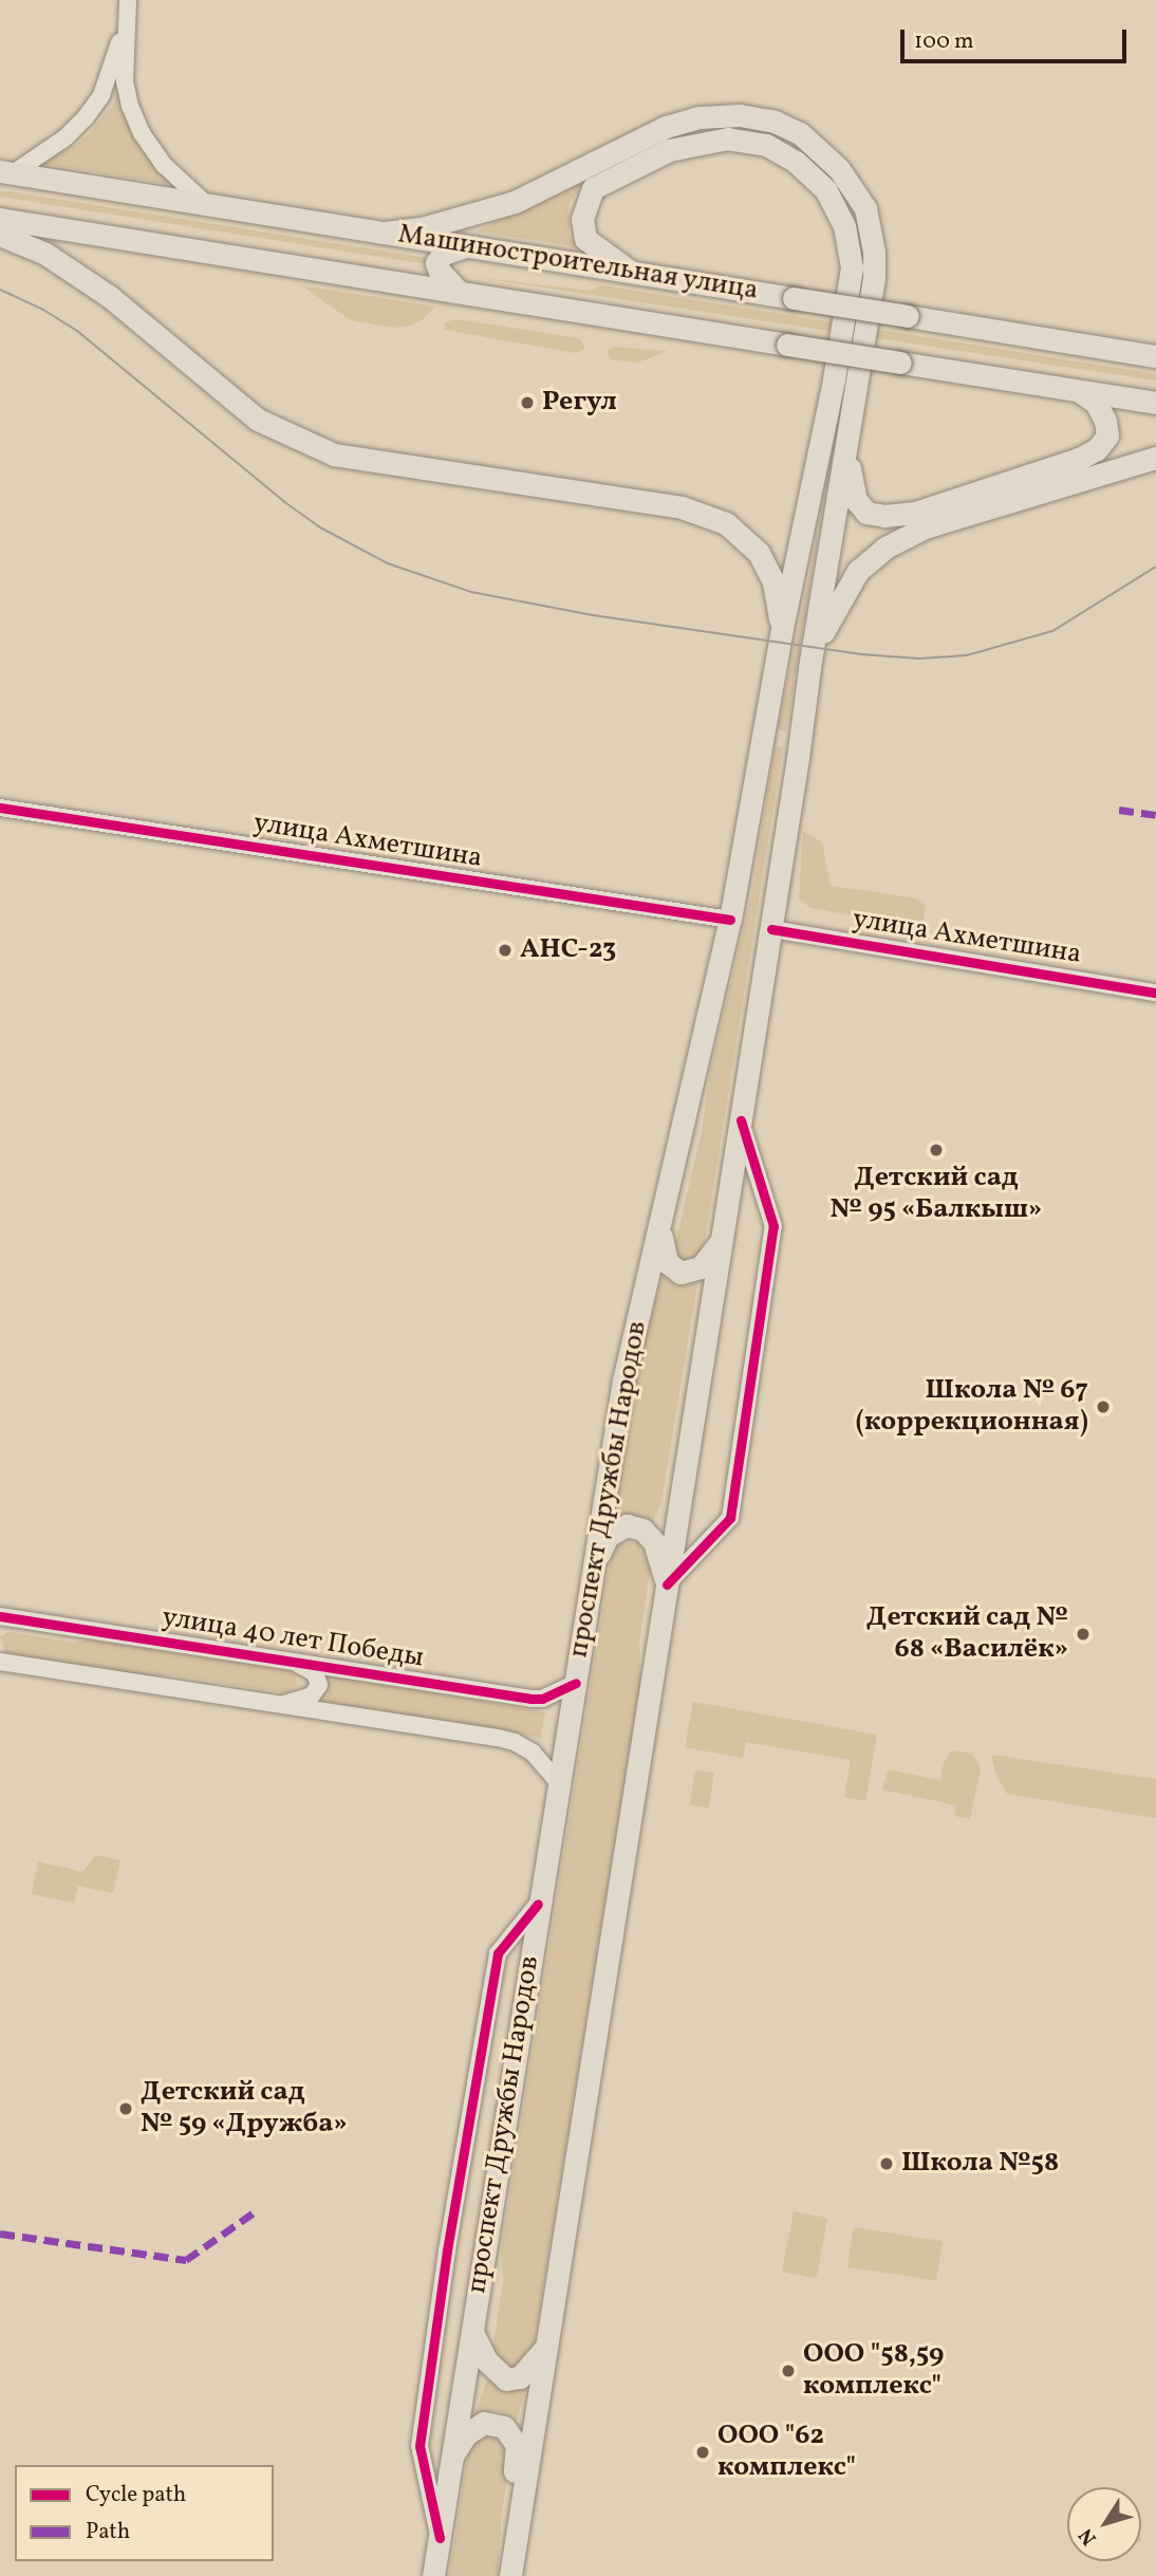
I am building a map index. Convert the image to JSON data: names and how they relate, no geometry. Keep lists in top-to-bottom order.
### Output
{
  "streets": {
    "main road": ["Машиностроительная улица", "проспект Дружбы Народов"],
    "street": ["улица Ахметшина", "улица 40 лет Победы"]
  },
  "crossings": [
    ["Машиностроительная улица", "проспект Дружбы Народов"],
    ["улица Ахметшина", "проспект Дружбы Народов"],
    ["проспект Дружбы Народов", "улица 40 лет Победы"]
  ],
  "places": [
    "Регул",
    "АНС-23",
    "Детский сад № 95 «Балкыш»",
    "Школа № 67 (коррекционная)",
    "Детский сад № 68 «Василёк»",
    "Детский сад № 59 «Дружба»",
    "Школа №58",
    "ООО \"58,59 комплекс\"",
    "ООО \"62 комплекс\""
  ],
  "legend": ["Cycle path", "Path"],
  "scale_bar": "100 m",
  "north": "bottom left"
}
